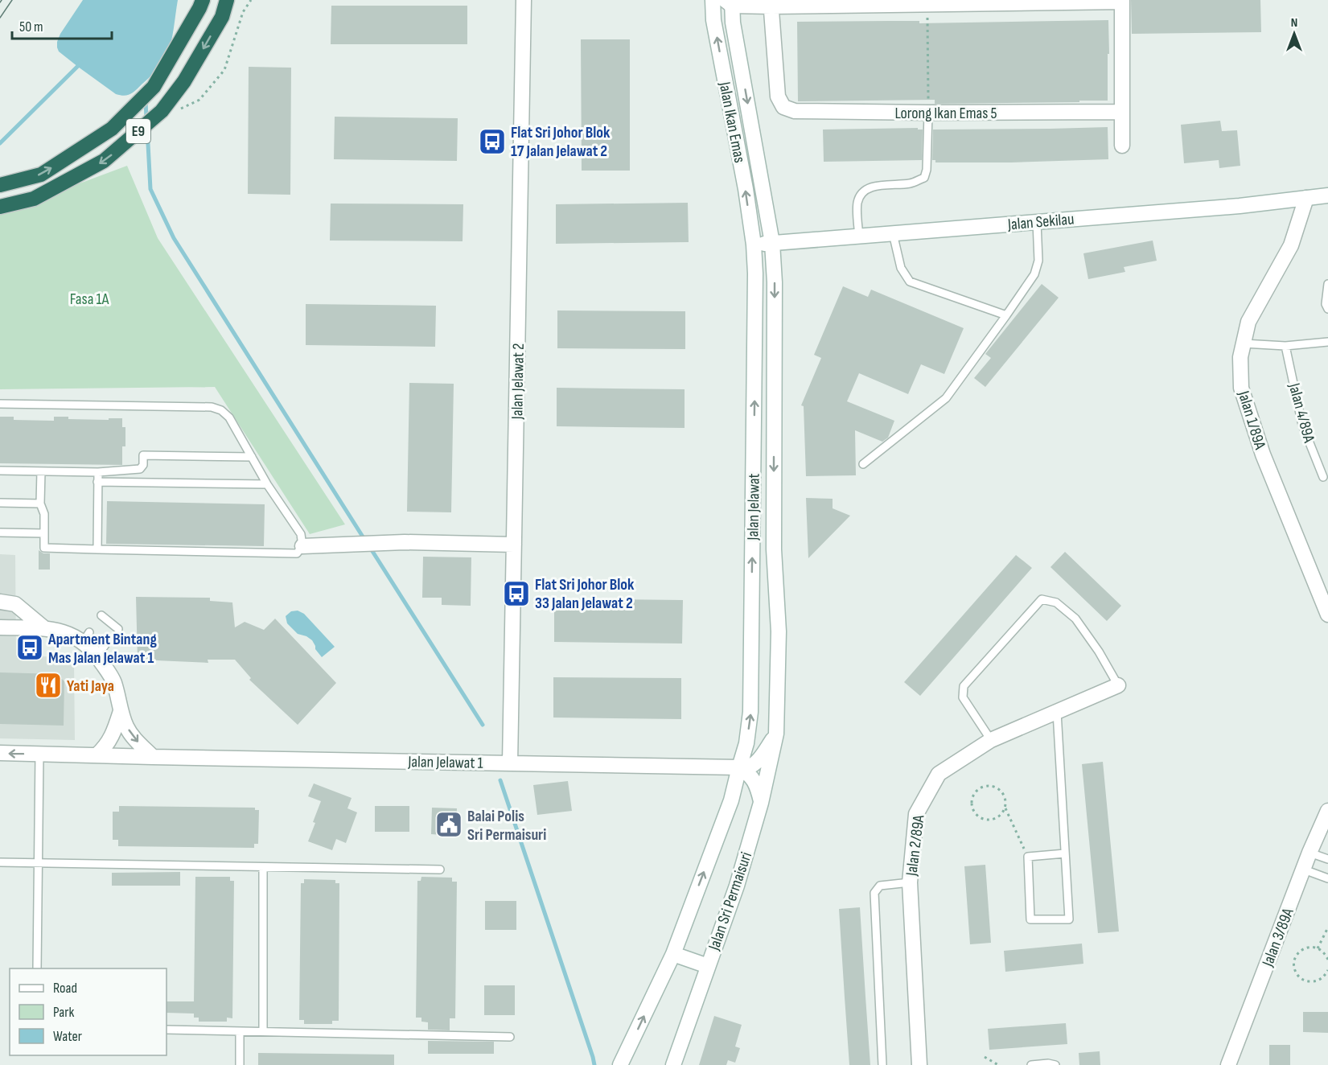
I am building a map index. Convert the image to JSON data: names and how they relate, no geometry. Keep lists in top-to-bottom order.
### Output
{
  "streets": {
    "highway": ["E9"],
    "street": [
      "Lorong Ikan Emas 5",
      "Jalan Ikan Emas",
      "Jalan Sekilau",
      "Jalan Jelawat 2",
      "Jalan 1/89A",
      "Jalan Jelawat",
      "Jalan Jelawat 1",
      "Jalan 2/89A",
      "Jalan Sri Permaisuri",
      "Jalan 3/89A"
    ],
    "lane": ["Jalan 4/89A"]
  },
  "crossings": [
    ["Jalan Ikan Emas", "Jalan Sekilau"],
    ["Jalan Ikan Emas", "Jalan Jelawat"],
    ["Jalan Sekilau", "Jalan 1/89A"],
    ["Jalan Sekilau", "Jalan Jelawat"],
    ["Jalan Jelawat 2", "Jalan Jelawat 1"],
    ["Jalan Jelawat", "Jalan Jelawat 1"],
    ["Jalan Jelawat", "Jalan Sri Permaisuri"],
    ["Jalan Jelawat 1", "Jalan Sri Permaisuri"]
  ],
  "parks": ["Fasa 1A"],
  "places": {
    "bus stop": ["Flat Sri Johor Blok 17 Jalan Jelawat 2", "Flat Sri Johor Blok 33 Jalan Jelawat 2", "Apartment Bintang Mas Jalan Jelawat 1"],
    "restaurant": ["Yati Jaya"],
    "public building": ["Balai Polis Sri Permaisuri"]
  },
  "legend": ["Road", "Park", "Water"],
  "scale_bar": "50 m",
  "north": "top"
}
